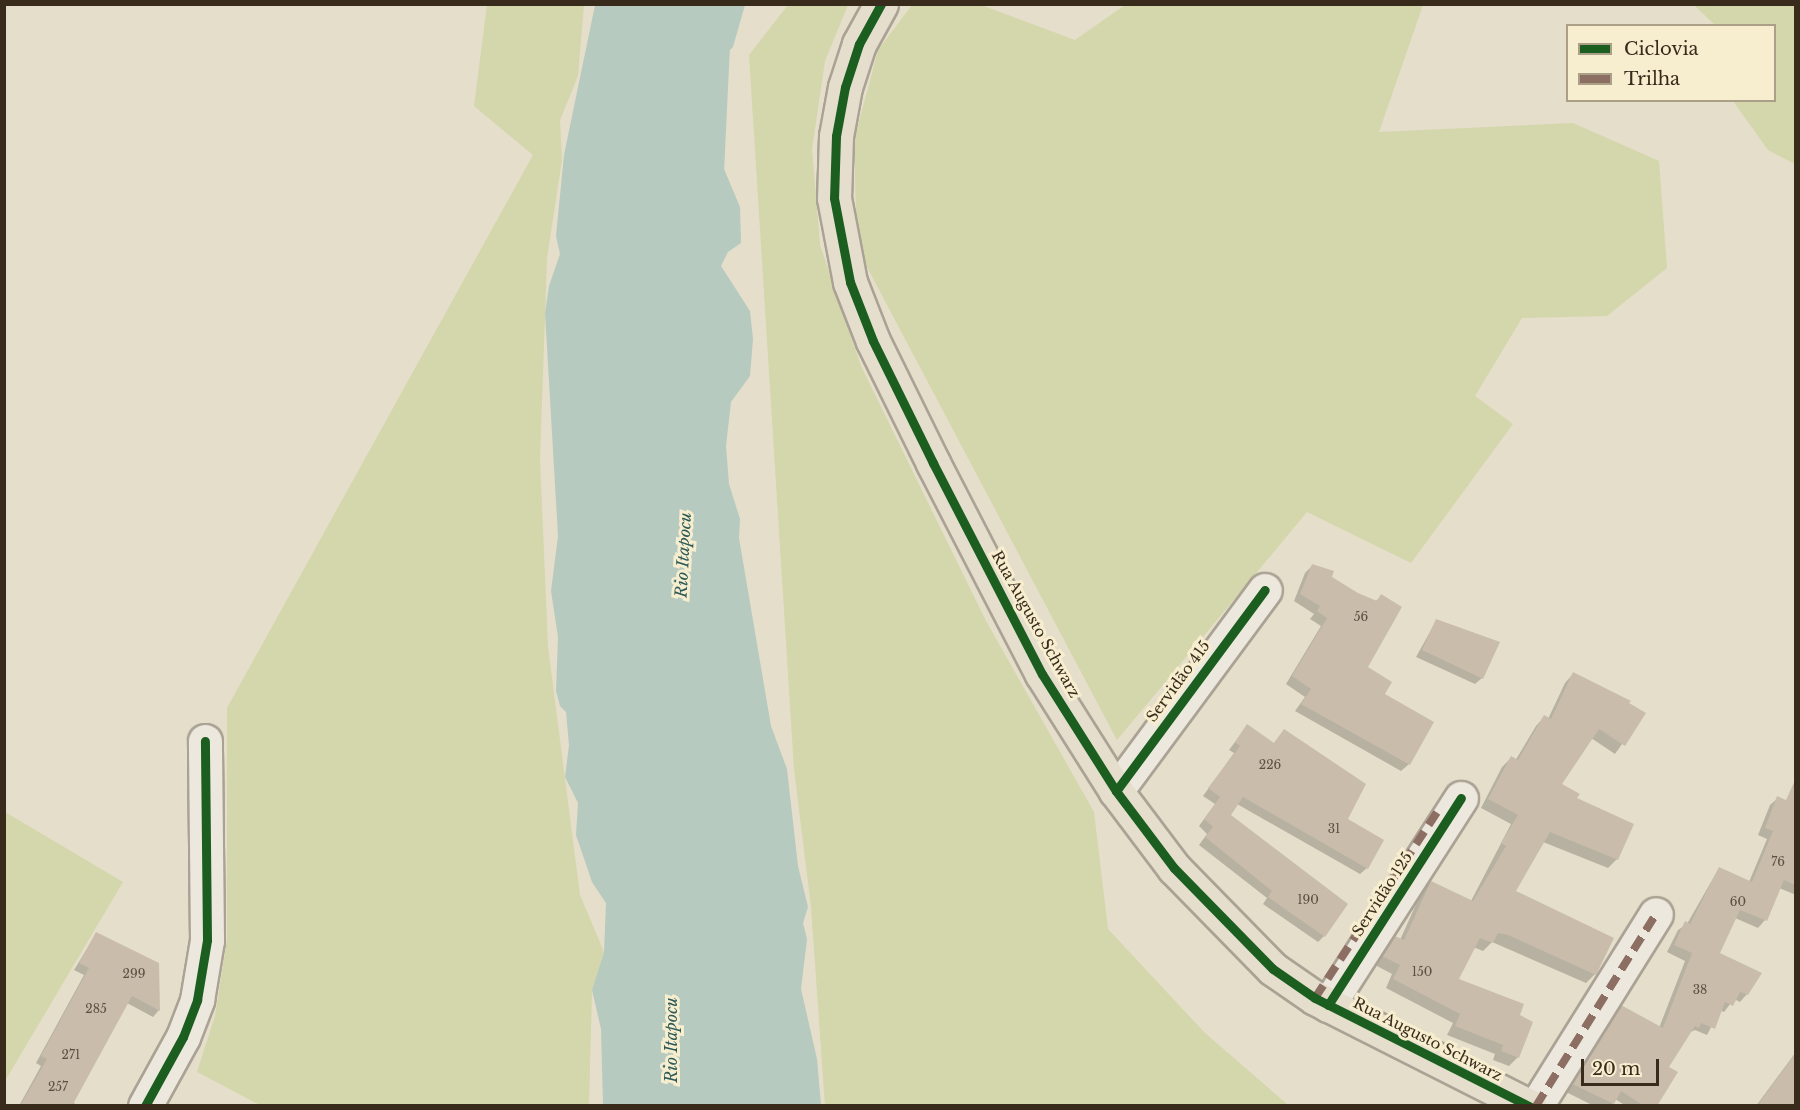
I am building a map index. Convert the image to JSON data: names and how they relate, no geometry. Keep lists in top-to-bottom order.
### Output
{
  "streets": {
    "main road": ["Rua Augusto Schwarz"],
    "street": ["Servidão 415", "Servidão 125"]
  },
  "crossings": [
    ["Rua Augusto Schwarz", "Servidão 415"],
    ["Rua Augusto Schwarz", "Servidão 125"]
  ],
  "water": ["Rio Itapocu"],
  "house_numbers": [
    "56",
    "226",
    "31",
    "76",
    "190",
    "60",
    "150",
    "299",
    "38",
    "285",
    "271",
    "257"
  ],
  "legend": ["Ciclovia", "Trilha"],
  "scale_bar": "20 m"
}
